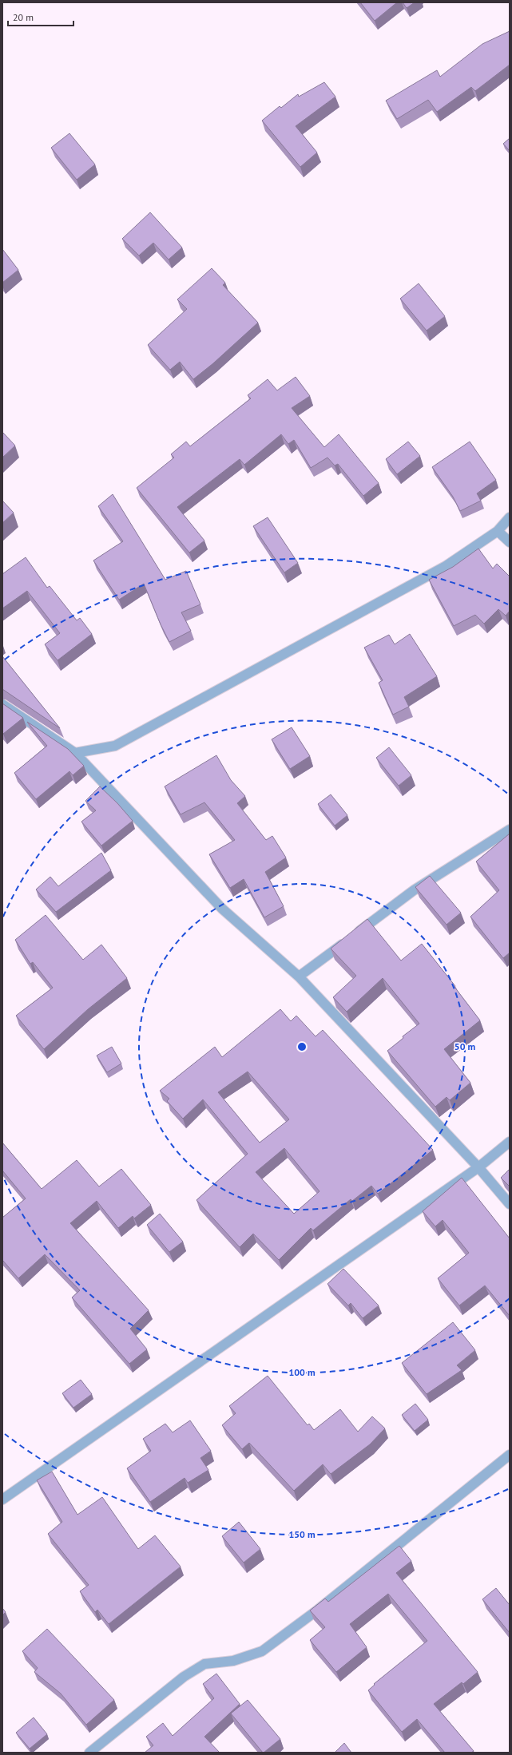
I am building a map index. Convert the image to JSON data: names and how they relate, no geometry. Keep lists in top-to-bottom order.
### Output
{
  "scale_bar": "20 m",
  "rings": ["50 m", "100 m", "150 m"]
}
